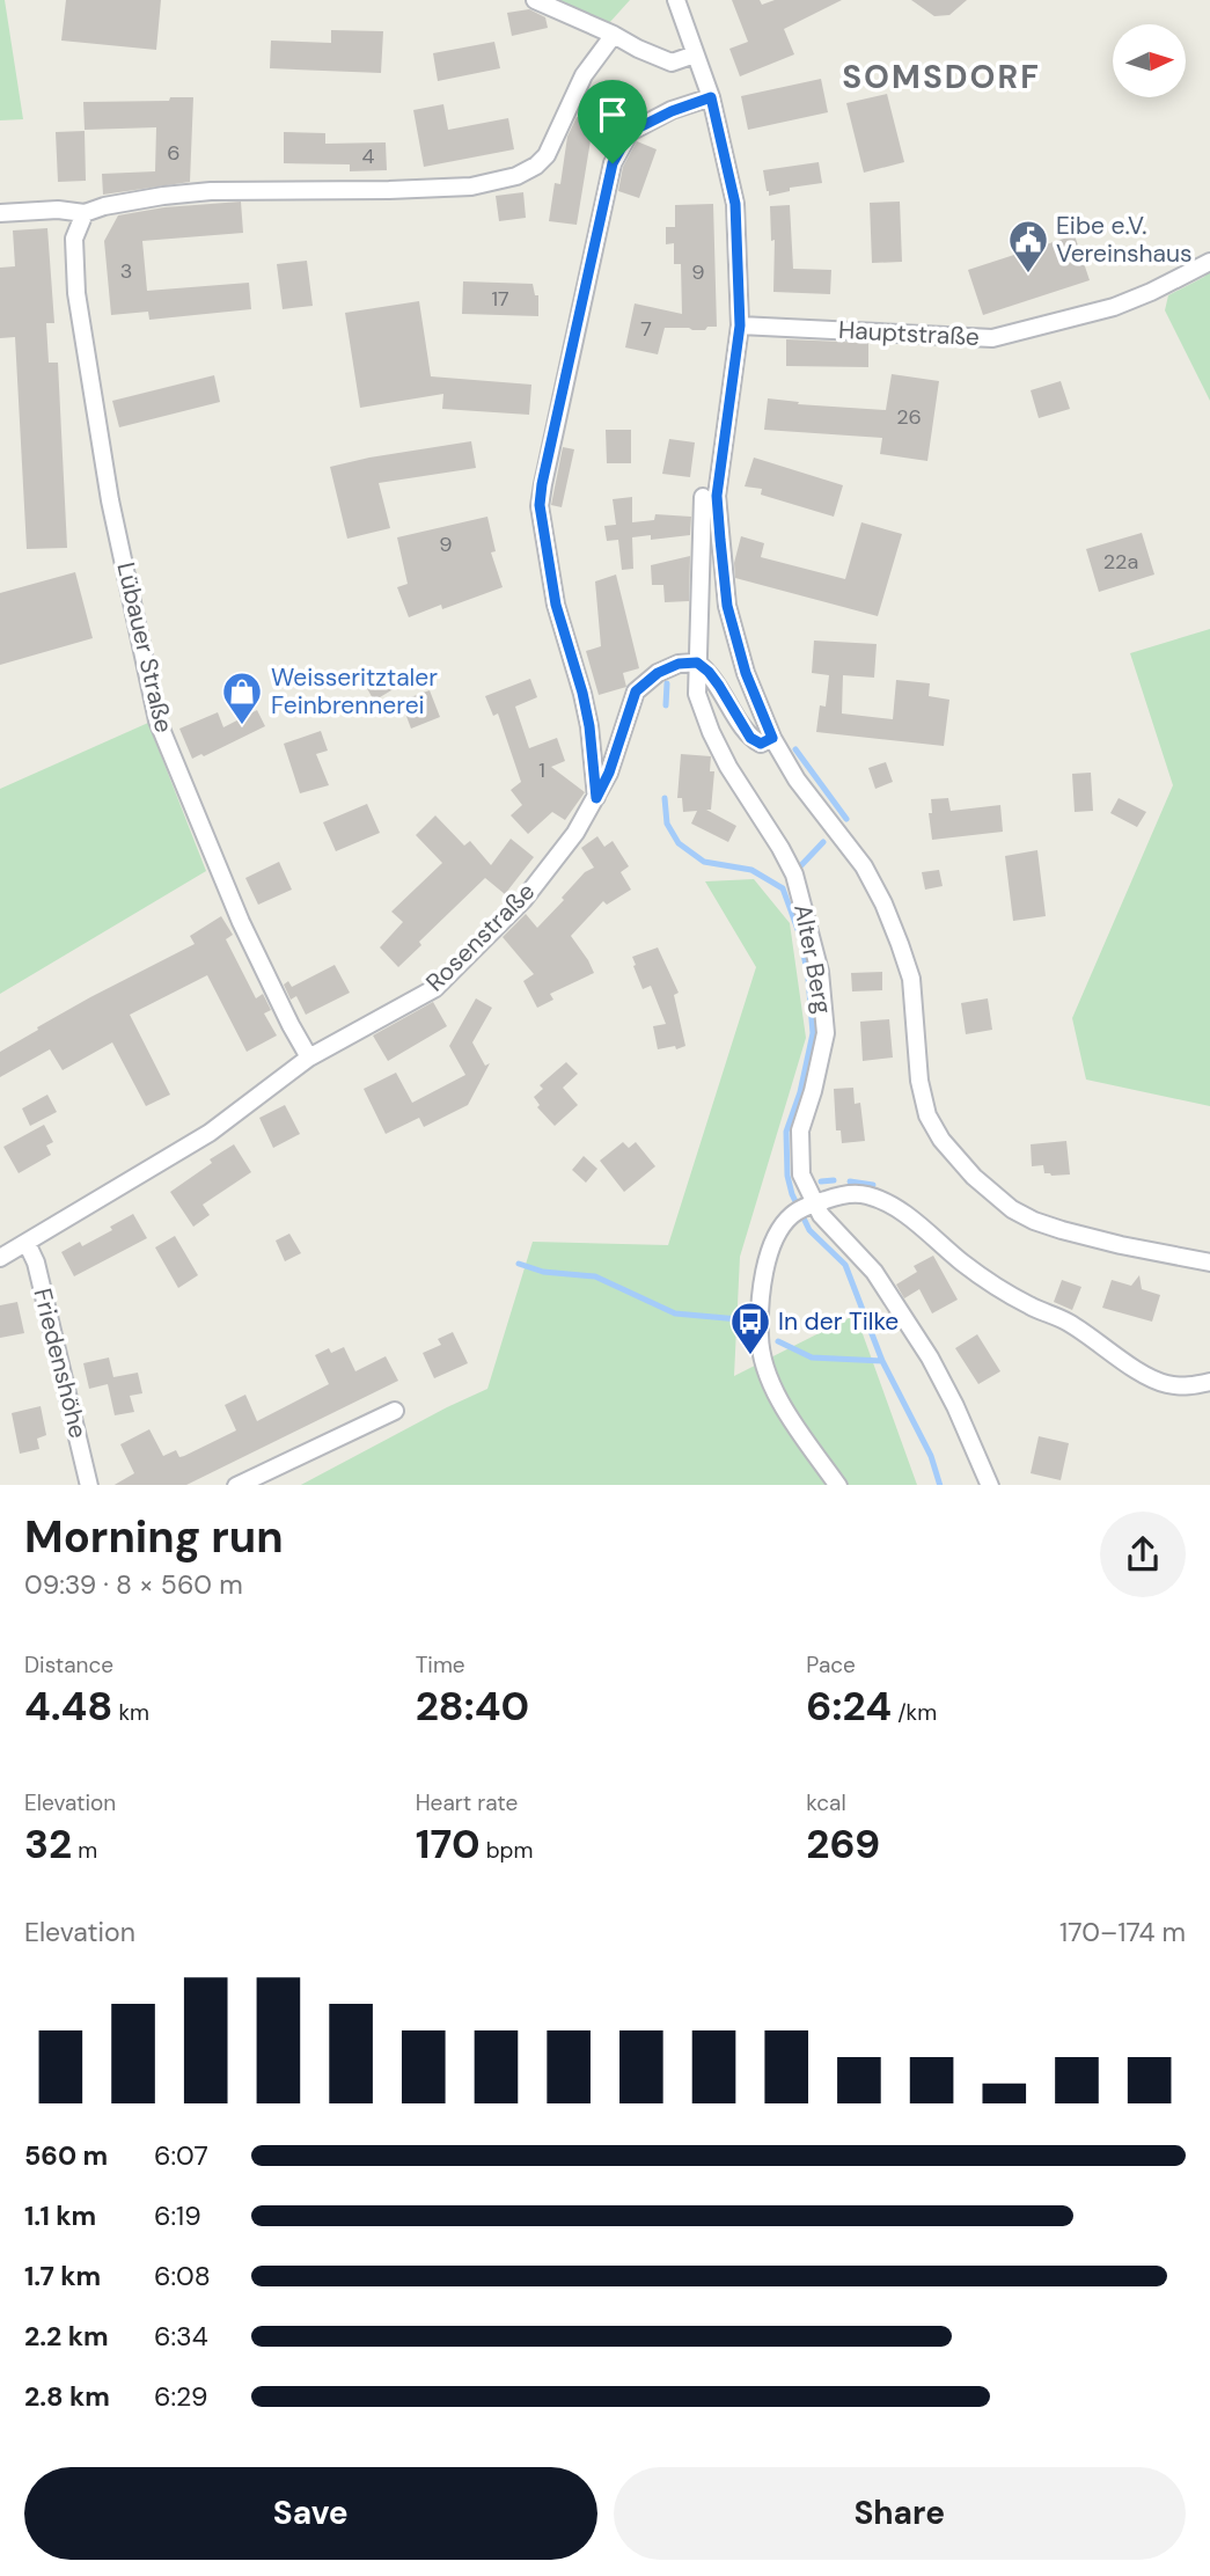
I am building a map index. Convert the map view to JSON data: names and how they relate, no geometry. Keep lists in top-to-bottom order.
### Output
{
  "streets": {
    "street": [
      "Hauptstraße",
      "Lübauer Straße",
      "Rosenstraße",
      "Alter Berg",
      "Friedenshöhe"
    ]
  },
  "crossings": [
    ["Lübauer Straße", "Rosenstraße"],
    ["Rosenstraße", "Alter Berg"],
    ["Rosenstraße", "Friedenshöhe"]
  ],
  "districts": ["SOMSDORF"],
  "places": {
    "public building": ["Eibe e.V. Vereinshaus"],
    "shop": ["Weisseritztaler Feinbrennerei"],
    "bus stop": ["In der Tilke"]
  },
  "house_numbers": [
    "6",
    "4",
    "3",
    "9",
    "17",
    "7",
    "26",
    "9",
    "22a",
    "1"
  ],
  "north": "right",
  "page": {
    "heading": ["Morning run", "09:39 · 8 × 560 m"],
    "stats": [
      ["Distance", "4.48 km"],
      ["Time", "28:40"],
      ["Pace", "6:24 /km"],
      ["Elevation", "32 m"],
      ["Heart rate", "170 bpm"],
      ["kcal", "269"]
    ],
    "chart": ["Elevation", "170–174 m"],
    "list": [
      {
        "name": "560 m",
        "note": "6:07"
      },
      {
        "name": "1.1 km",
        "note": "6:19"
      },
      {
        "name": "1.7 km",
        "note": "6:08"
      },
      {
        "name": "2.2 km",
        "note": "6:34"
      },
      {
        "name": "2.8 km",
        "note": "6:29"
      }
    ],
    "buttons": ["Save", "Share"]
  }
}
